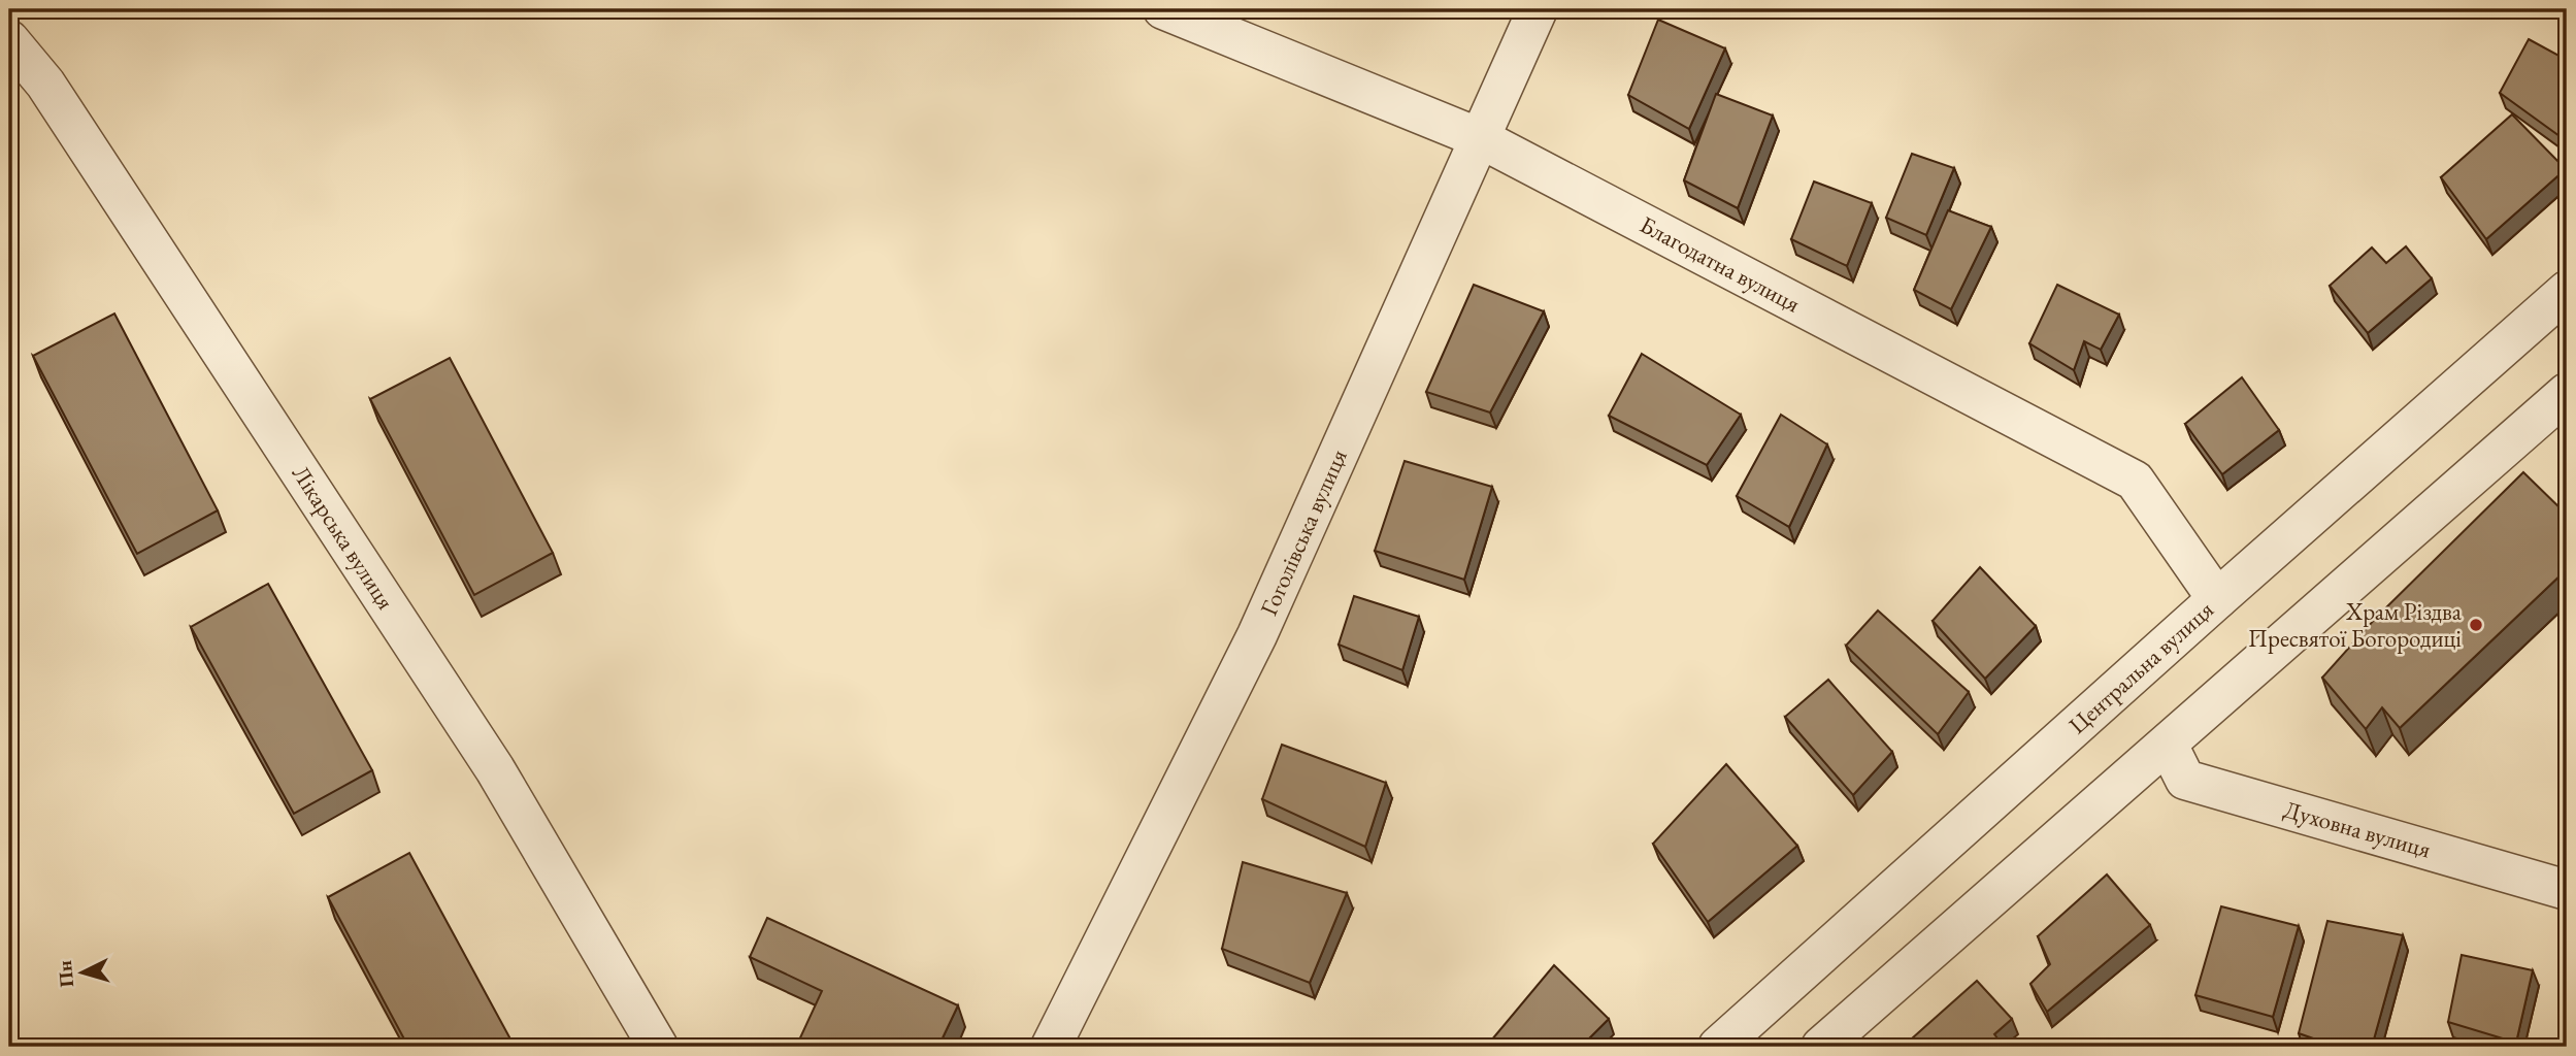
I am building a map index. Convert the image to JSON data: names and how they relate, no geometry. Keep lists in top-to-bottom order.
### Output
{
  "streets": {
    "street": [
      "Благодатна вулиця",
      "Гоголівська вулиця",
      "Лікарська вулиця",
      "Центральна вулиця",
      "Духовна вулиця"
    ]
  },
  "crossings": [
    ["Благодатна вулиця", "Гоголівська вулиця"],
    ["Благодатна вулиця", "Центральна вулиця"]
  ],
  "places": ["Храм Різдва Пресвятої Богородиці"],
  "north": "left"
}
